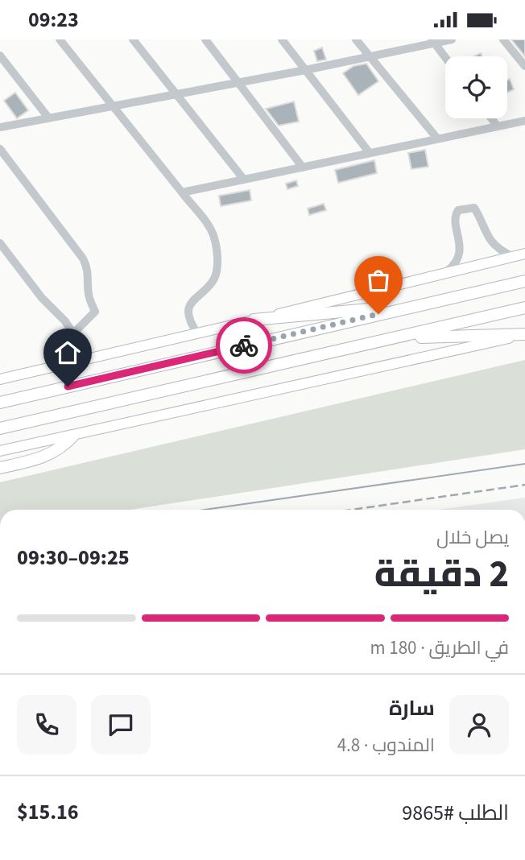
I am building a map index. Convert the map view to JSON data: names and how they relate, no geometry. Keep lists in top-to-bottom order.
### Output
{
  "page": {
    "status": "09:23",
    "heading": ["2 دقيقة", "يصل خلال", "09:25–09:30"],
    "panel": [
      "سارة",
      "المندوب · 4.8",
      "الطلب #9865",
      "$15.16"
    ],
    "bar": "في الطريق · 180 m"
  }
}
